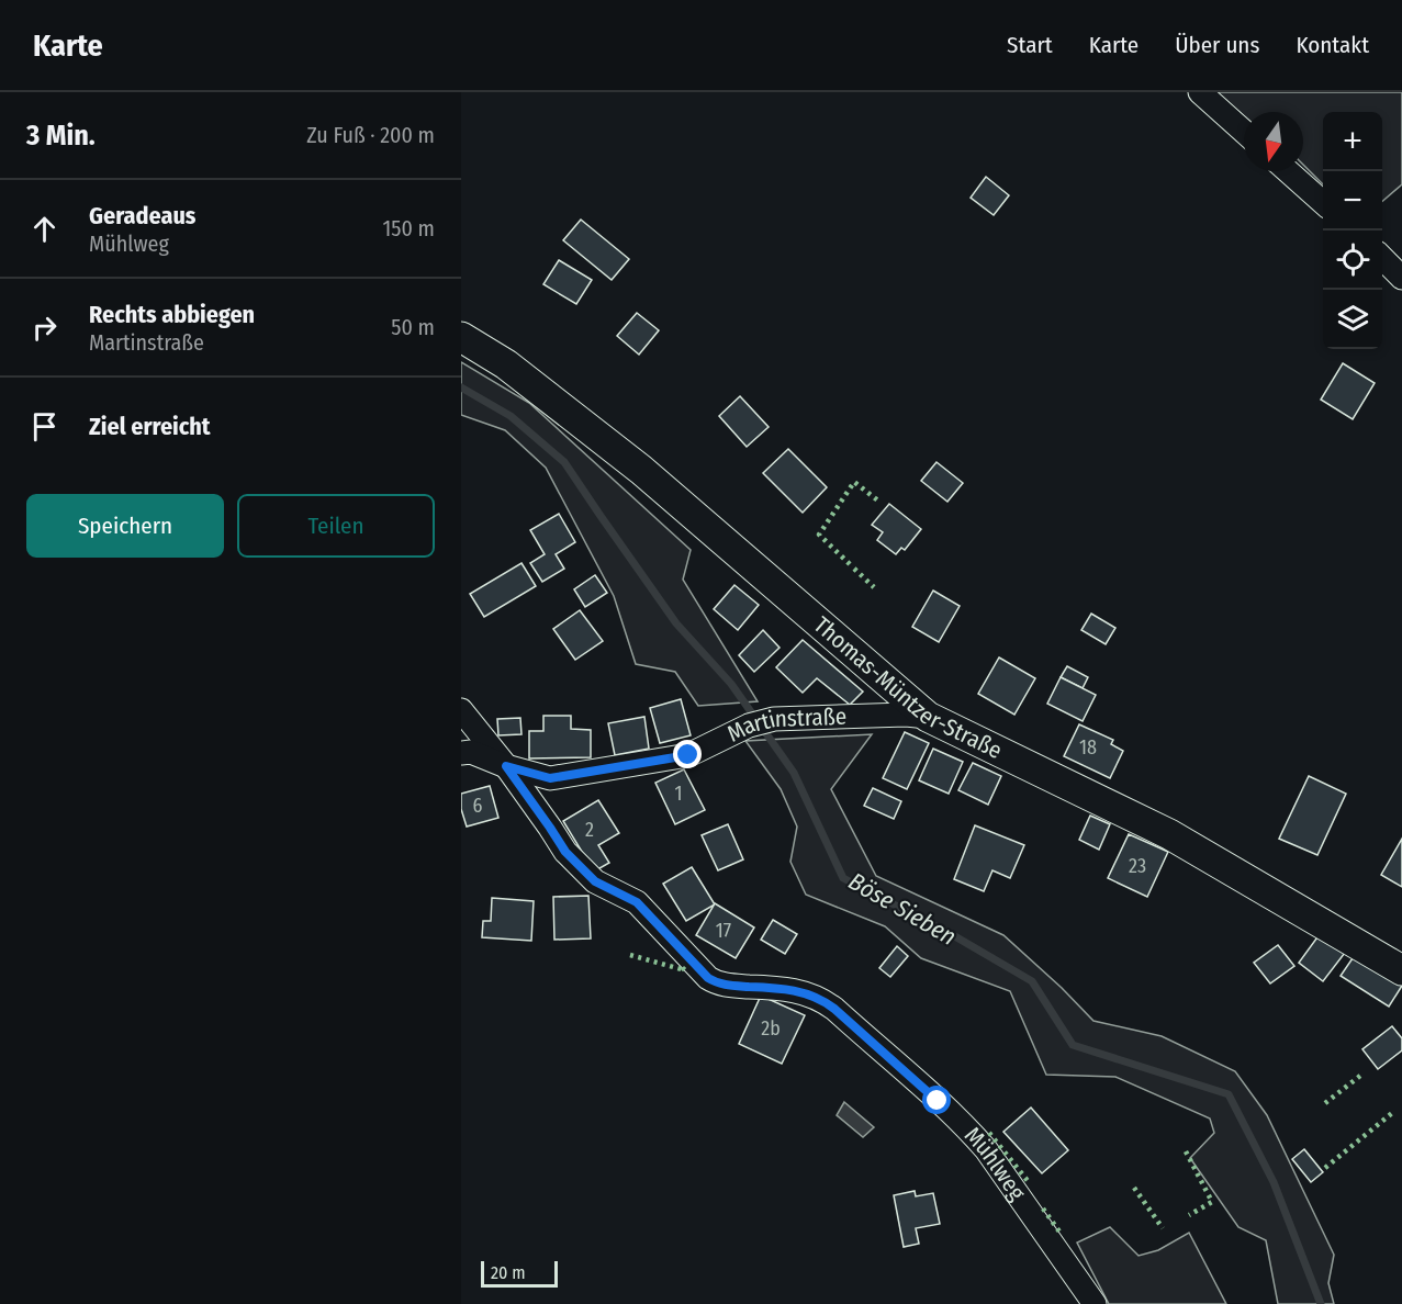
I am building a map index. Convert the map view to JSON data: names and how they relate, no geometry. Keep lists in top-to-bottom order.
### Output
{
  "streets": {
    "street": ["Thomas-Müntzer-Straße", "Martinstraße", "Mühlweg"]
  },
  "crossings": [
    ["Thomas-Müntzer-Straße", "Martinstraße"],
    ["Martinstraße", "Mühlweg"]
  ],
  "water": ["Böse Sieben"],
  "house_numbers": [
    "18",
    "1",
    "6",
    "2",
    "23",
    "17",
    "2b"
  ],
  "scale_bar": "20 m",
  "north": "bottom",
  "page": {
    "header": "Karte",
    "nav": [
      "Start",
      "Karte",
      "Über uns",
      "Kontakt"
    ],
    "heading": ["3 Min.", "Zu Fuß · 200 m"],
    "map_buttons": ["+", "−"],
    "list": [
      ["Geradeaus", "Mühlweg", "150 m"],
      ["Rechts abbiegen", "Martinstraße", "50 m"],
      "Ziel erreicht"
    ],
    "buttons": ["Speichern", "Teilen"],
    "scale": "20 m"
  }
}
